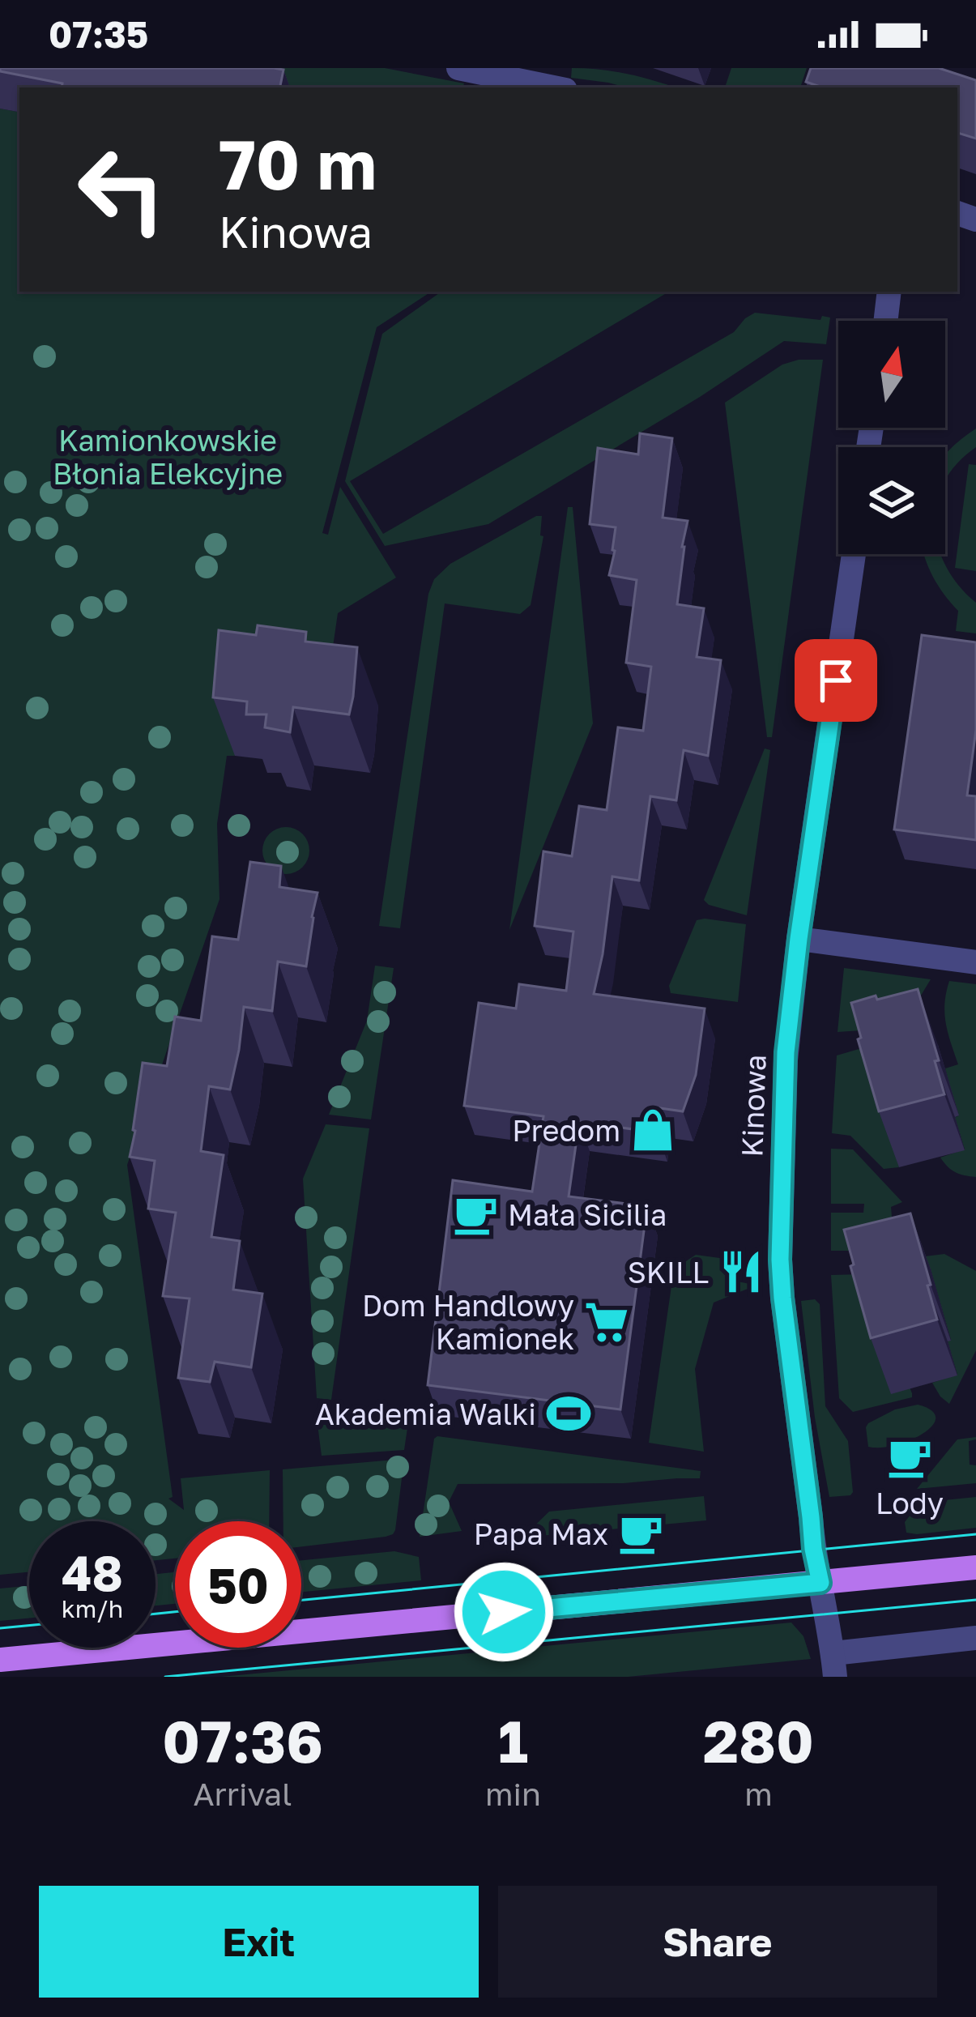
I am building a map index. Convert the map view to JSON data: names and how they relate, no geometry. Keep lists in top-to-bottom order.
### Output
{
  "streets": {
    "street": ["Kinowa"]
  },
  "parks": ["Kamionkowskie Błonia Elekcyjne"],
  "places": {
    "shop": ["Predom"],
    "cafe": ["Mała Sicilia", "Lody", "Papa Max"],
    "restaurant": ["SKILL"],
    "supermarket": ["Dom Handlowy Kamionek"],
    "sports": ["Akademia Walki"]
  },
  "north": "top",
  "page": {
    "status": "07:35",
    "turn": ["70 m", "Kinowa"],
    "speed": "48 km/h",
    "limit": "50",
    "eta": [
      "07:36",
      "Arrival",
      "1",
      "min",
      "280",
      "m"
    ],
    "buttons": ["Exit", "Share"]
  }
}
